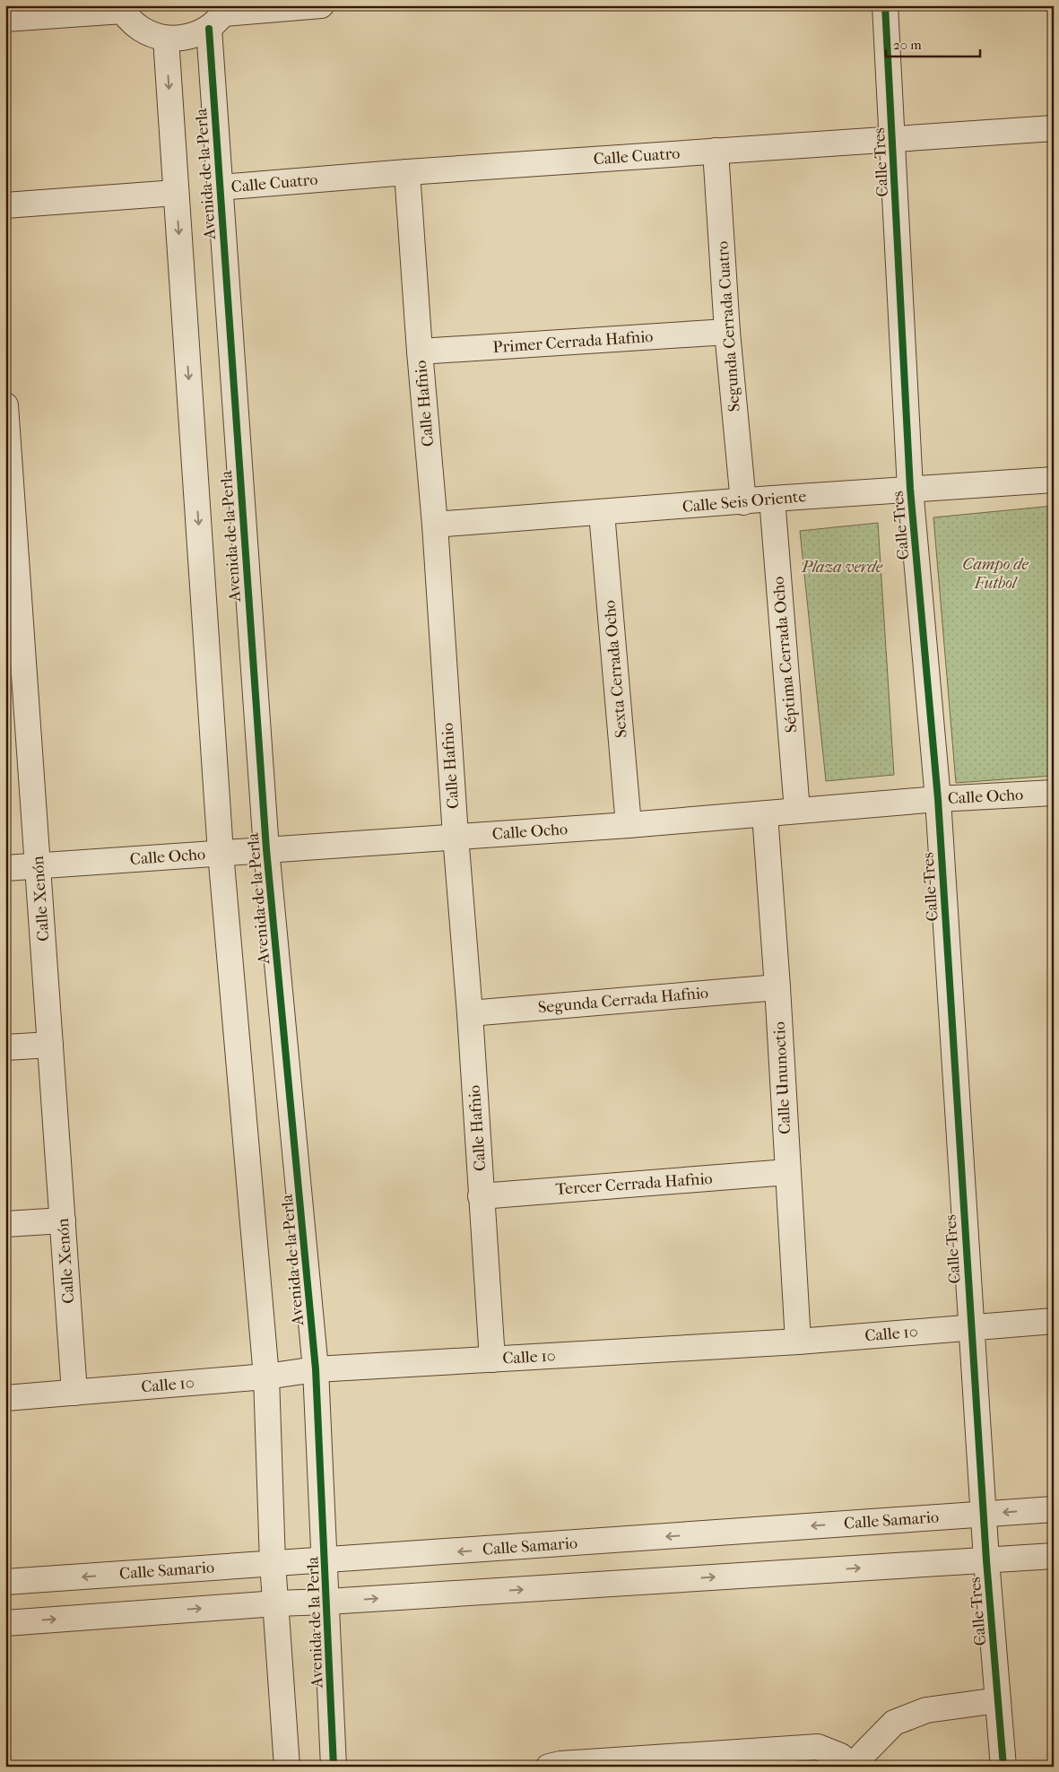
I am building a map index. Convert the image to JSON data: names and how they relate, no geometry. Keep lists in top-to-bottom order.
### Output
{
  "streets": {
    "street": [
      "Calle Cuatro",
      "Calle Tres",
      "Avenida de la Perla",
      "Segunda Cerrada Cuatro",
      "Primer Cerrada Hafnio",
      "Calle Hafnio",
      "Calle Seis Oriente",
      "Séptima Cerrada Ocho",
      "Sexta Cerrada Ocho",
      "Calle Ocho",
      "Calle Xenón",
      "Segunda Cerrada Hafnio",
      "Calle Ununoctio",
      "Tercer Cerrada Hafnio",
      "Calle 10",
      "Calle Samario"
    ]
  },
  "crossings": [
    ["Calle Cuatro", "Calle Tres"],
    ["Calle Cuatro", "Avenida de la Perla"],
    ["Calle Cuatro", "Segunda Cerrada Cuatro"],
    ["Calle Cuatro", "Calle Hafnio"],
    ["Calle Tres", "Calle Seis Oriente"],
    ["Calle Tres", "Calle Ocho"],
    ["Calle Tres", "Calle 10"],
    ["Calle Tres", "Calle Samario"],
    ["Avenida de la Perla", "Calle Ocho"],
    ["Avenida de la Perla", "Calle 10"],
    ["Avenida de la Perla", "Calle Samario"],
    ["Segunda Cerrada Cuatro", "Primer Cerrada Hafnio"],
    ["Segunda Cerrada Cuatro", "Calle Seis Oriente"],
    ["Primer Cerrada Hafnio", "Calle Hafnio"],
    ["Calle Hafnio", "Calle Seis Oriente"],
    ["Calle Hafnio", "Calle Ocho"],
    ["Calle Hafnio", "Segunda Cerrada Hafnio"],
    ["Calle Hafnio", "Tercer Cerrada Hafnio"],
    ["Calle Hafnio", "Calle 10"],
    ["Calle Seis Oriente", "Séptima Cerrada Ocho"],
    ["Calle Seis Oriente", "Sexta Cerrada Ocho"],
    ["Séptima Cerrada Ocho", "Calle Ocho"],
    ["Sexta Cerrada Ocho", "Calle Ocho"],
    ["Calle Ocho", "Calle Xenón"],
    ["Calle Ocho", "Calle Ununoctio"],
    ["Calle Xenón", "Calle 10"],
    ["Segunda Cerrada Hafnio", "Calle Ununoctio"],
    ["Calle Ununoctio", "Tercer Cerrada Hafnio"],
    ["Calle Ununoctio", "Calle 10"]
  ],
  "parks": ["Campo de Futbol", "Plaza verde"],
  "scale_bar": "20 m"
}
